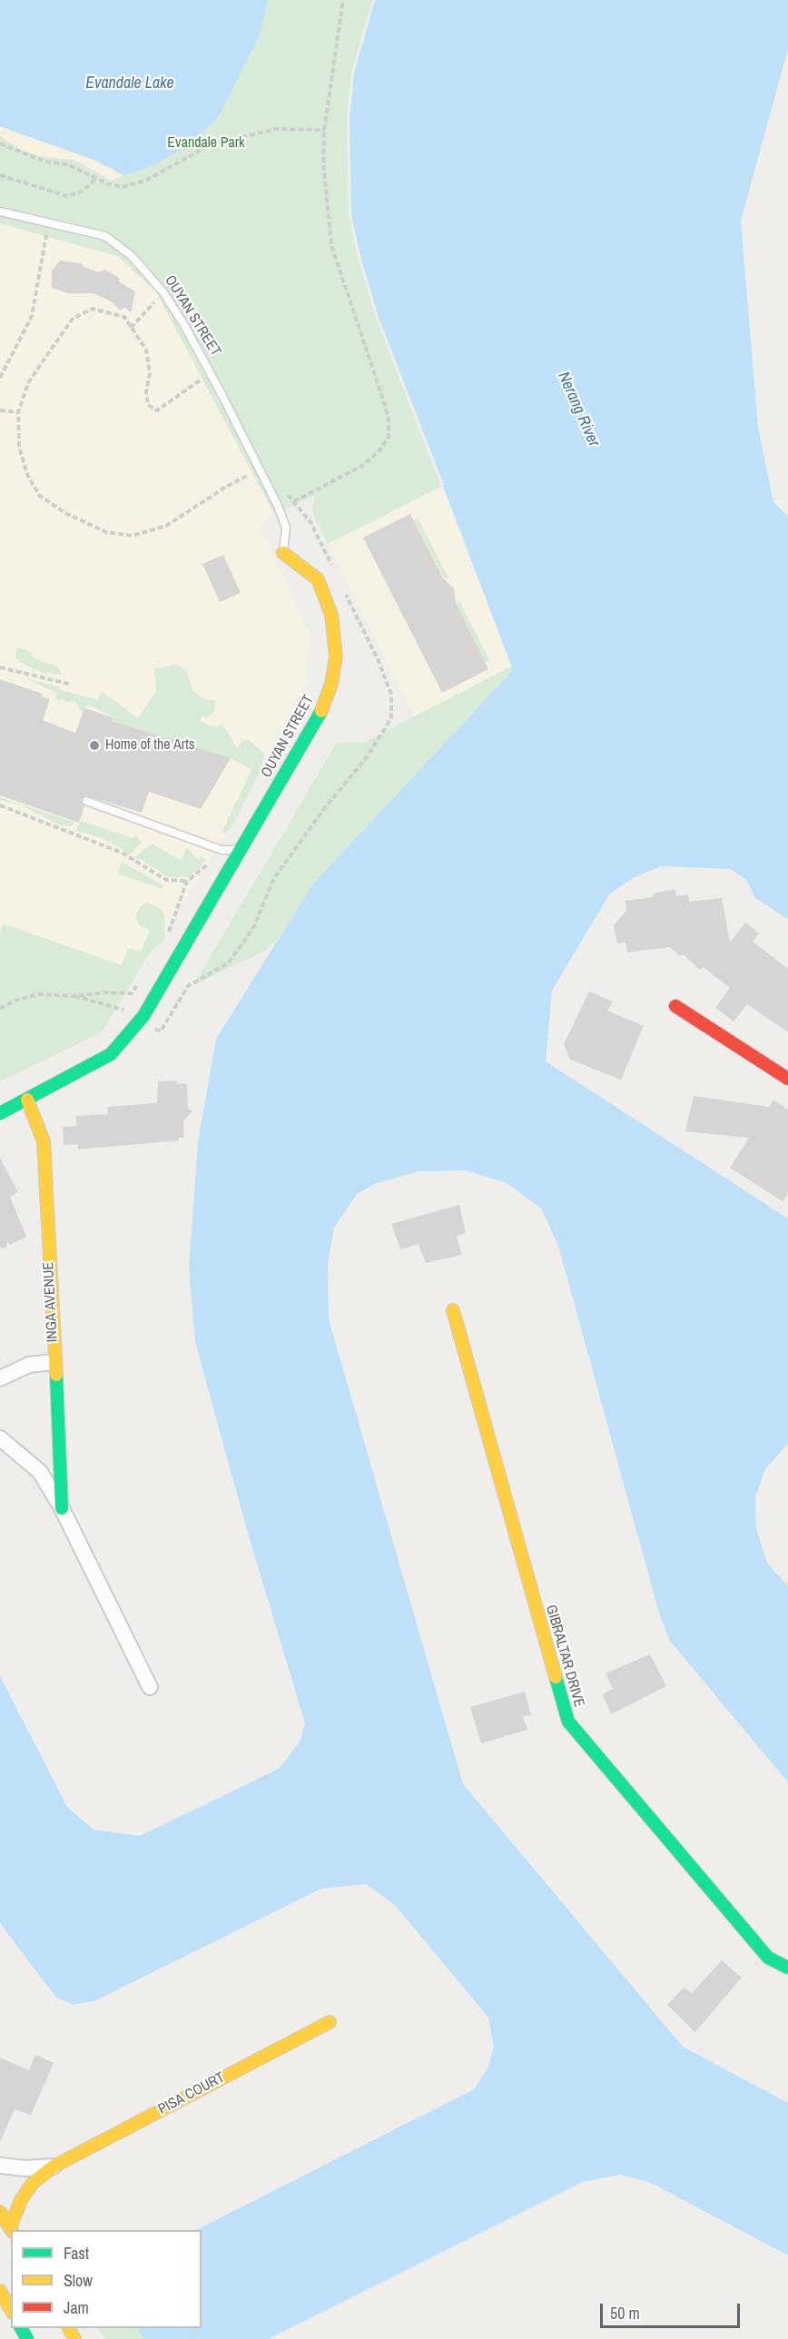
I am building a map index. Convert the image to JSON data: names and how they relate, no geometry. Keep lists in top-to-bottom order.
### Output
{
  "streets": {
    "street": [
      "OUYAN STREET",
      "INGA AVENUE",
      "GIBRALTAR DRIVE",
      "PISA COURT"
    ]
  },
  "crossings": [
    ["OUYAN STREET", "INGA AVENUE"]
  ],
  "water": ["Evandale Lake", "Nerang River"],
  "parks": ["Evandale Park"],
  "places": ["Home of the Arts"],
  "legend": ["Fast", "Slow", "Jam"],
  "scale_bar": "50 m"
}
